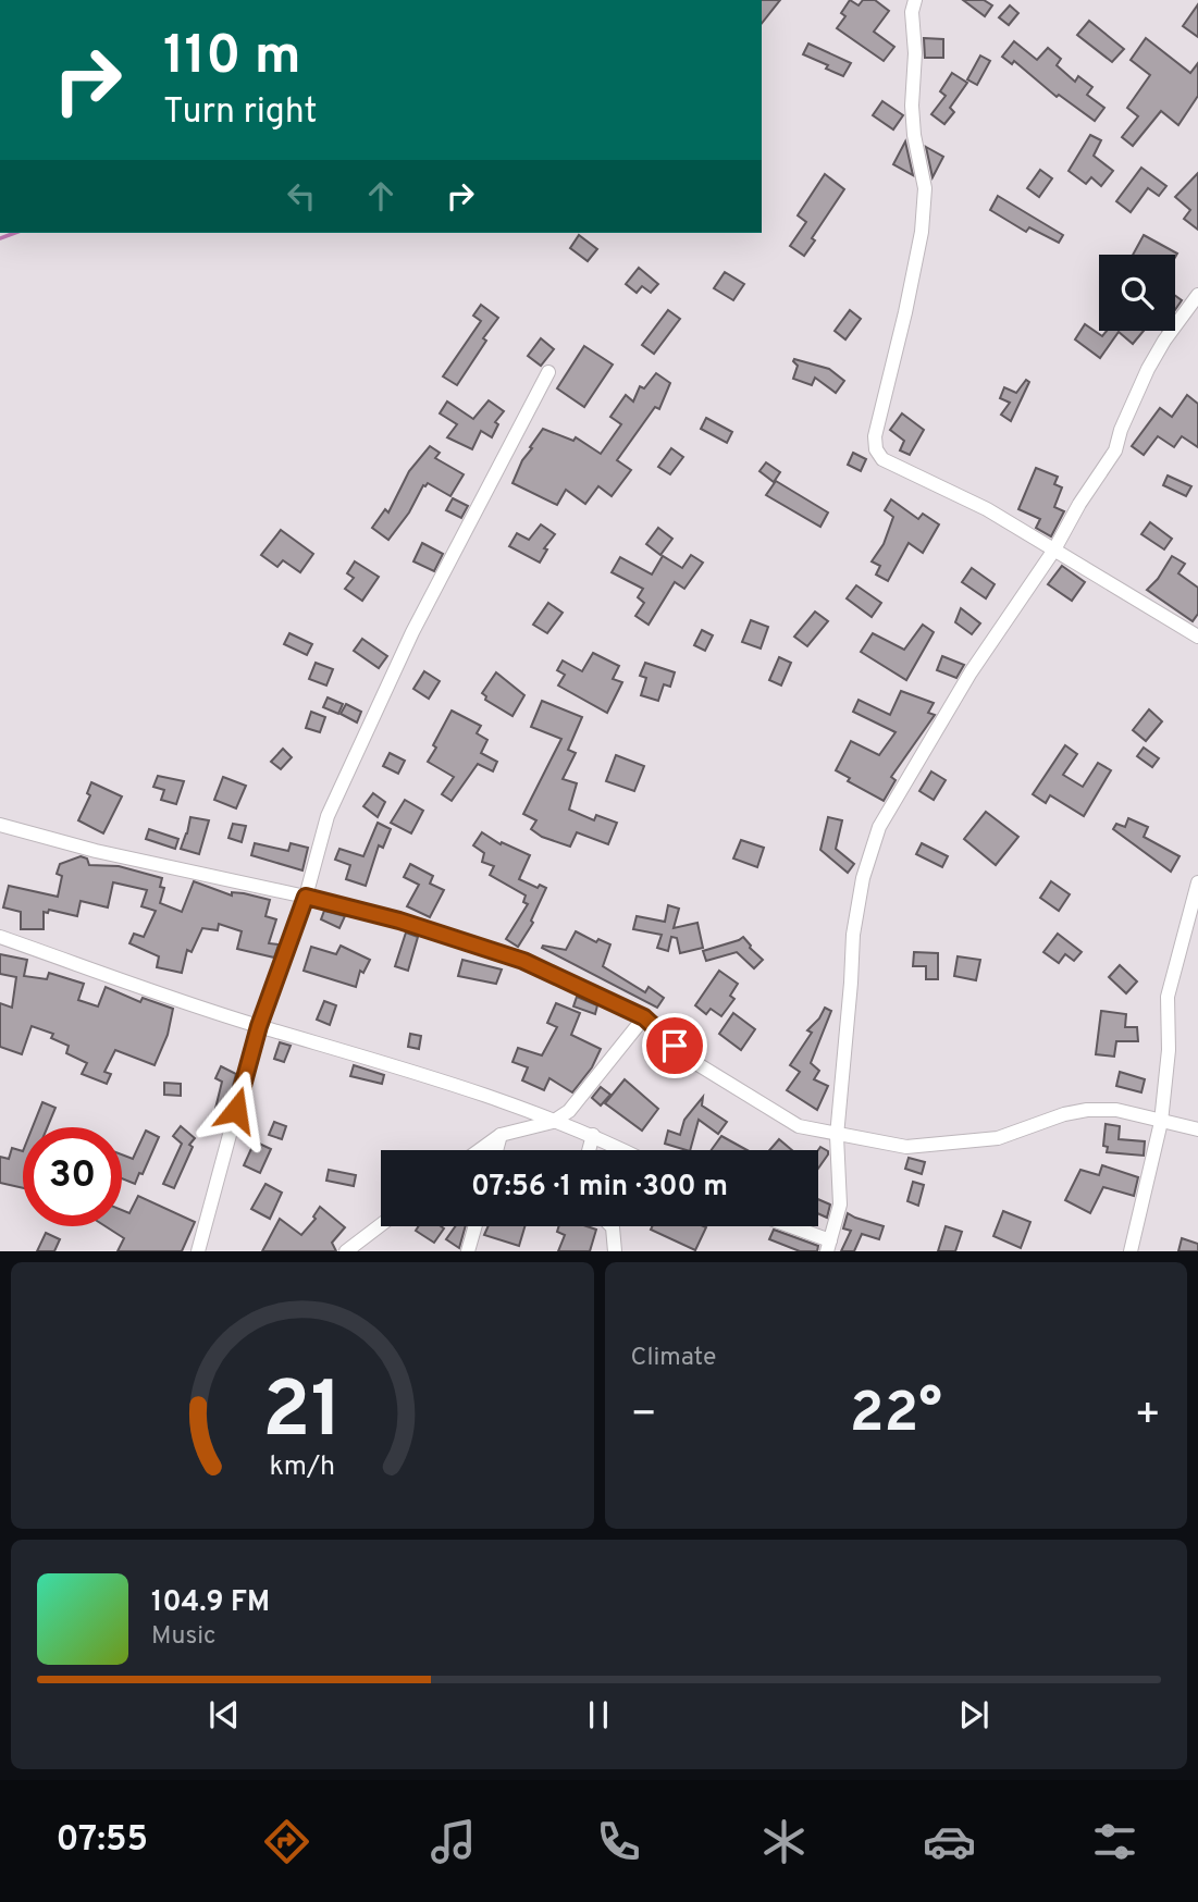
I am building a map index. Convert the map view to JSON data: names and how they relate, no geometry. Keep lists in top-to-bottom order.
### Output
{
  "page": {
    "turn": ["110 m", "Turn right"],
    "limit": "30",
    "trip": "07:56 · 1 min · 300 m",
    "tile": "Climate",
    "heat": ["−", "22°", "+"],
    "song": ["104.9 FM", "Music"],
    "tabs": "07:55",
    "gauge": ["21", "km/h"]
  }
}
